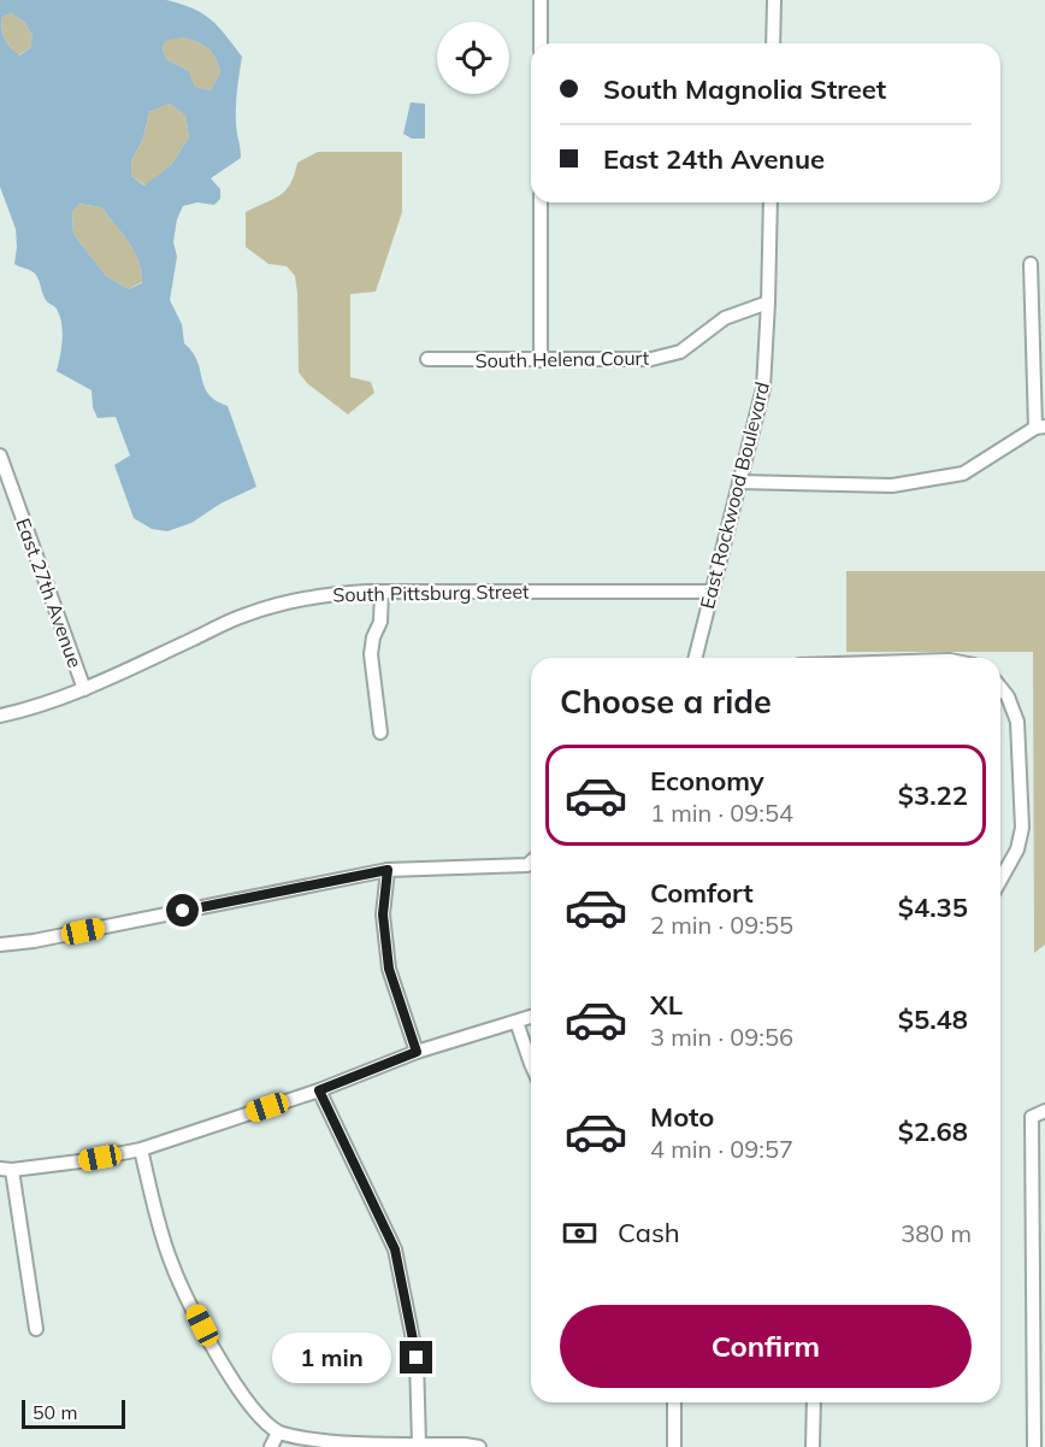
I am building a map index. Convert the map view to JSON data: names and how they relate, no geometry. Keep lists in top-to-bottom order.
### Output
{
  "streets": {
    "street": [
      "South Helena Court",
      "East Rockwood Boulevard",
      "East 27th Avenue",
      "South Pittsburg Street"
    ]
  },
  "crossings": [
    ["South Helena Court", "East Rockwood Boulevard"],
    ["East Rockwood Boulevard", "South Pittsburg Street"],
    ["East 27th Avenue", "South Pittsburg Street"]
  ],
  "scale_bar": "50 m",
  "page": {
    "banner": ["South Magnolia Street", "East 24th Avenue"],
    "heading": "Choose a ride",
    "list": [
      {
        "name": "Economy",
        "note": "1 min · 09:54",
        "value": "$3.22"
      },
      {
        "name": "Comfort",
        "note": "2 min · 09:55",
        "value": "$4.35"
      },
      {
        "name": "XL",
        "note": "3 min · 09:56",
        "value": "$5.48"
      },
      {
        "name": "Moto",
        "note": "4 min · 09:57",
        "value": "$2.68"
      }
    ],
    "pay": ["Cash", "380 m"],
    "buttons": "Confirm",
    "bubble": "1 min",
    "scale": "50 m"
  }
}
